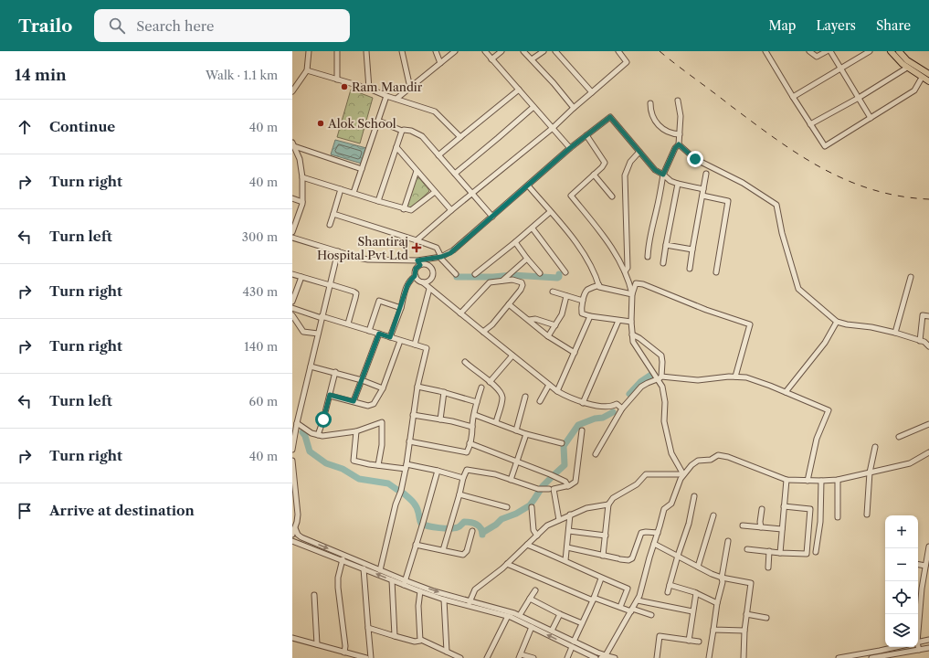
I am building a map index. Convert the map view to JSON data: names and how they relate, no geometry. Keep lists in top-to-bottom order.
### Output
{
  "places": {
    "other": ["Ram Mandir", "Alok School"],
    "health": ["Shantiraj Hospital Pvt Ltd"]
  },
  "page": {
    "header": "Trailo",
    "search": "Search here",
    "nav": ["Map", "Layers", "Share"],
    "heading": ["14 min", "Walk · 1.1 km"],
    "list": [
      ["Continue", "40 m"],
      ["Turn right", "40 m"],
      ["Turn left", "300 m"],
      ["Turn right", "430 m"],
      ["Turn right", "140 m"],
      ["Turn left", "60 m"],
      ["Turn right", "40 m"],
      "Arrive at destination"
    ],
    "map_buttons": ["+", "−"]
  }
}
